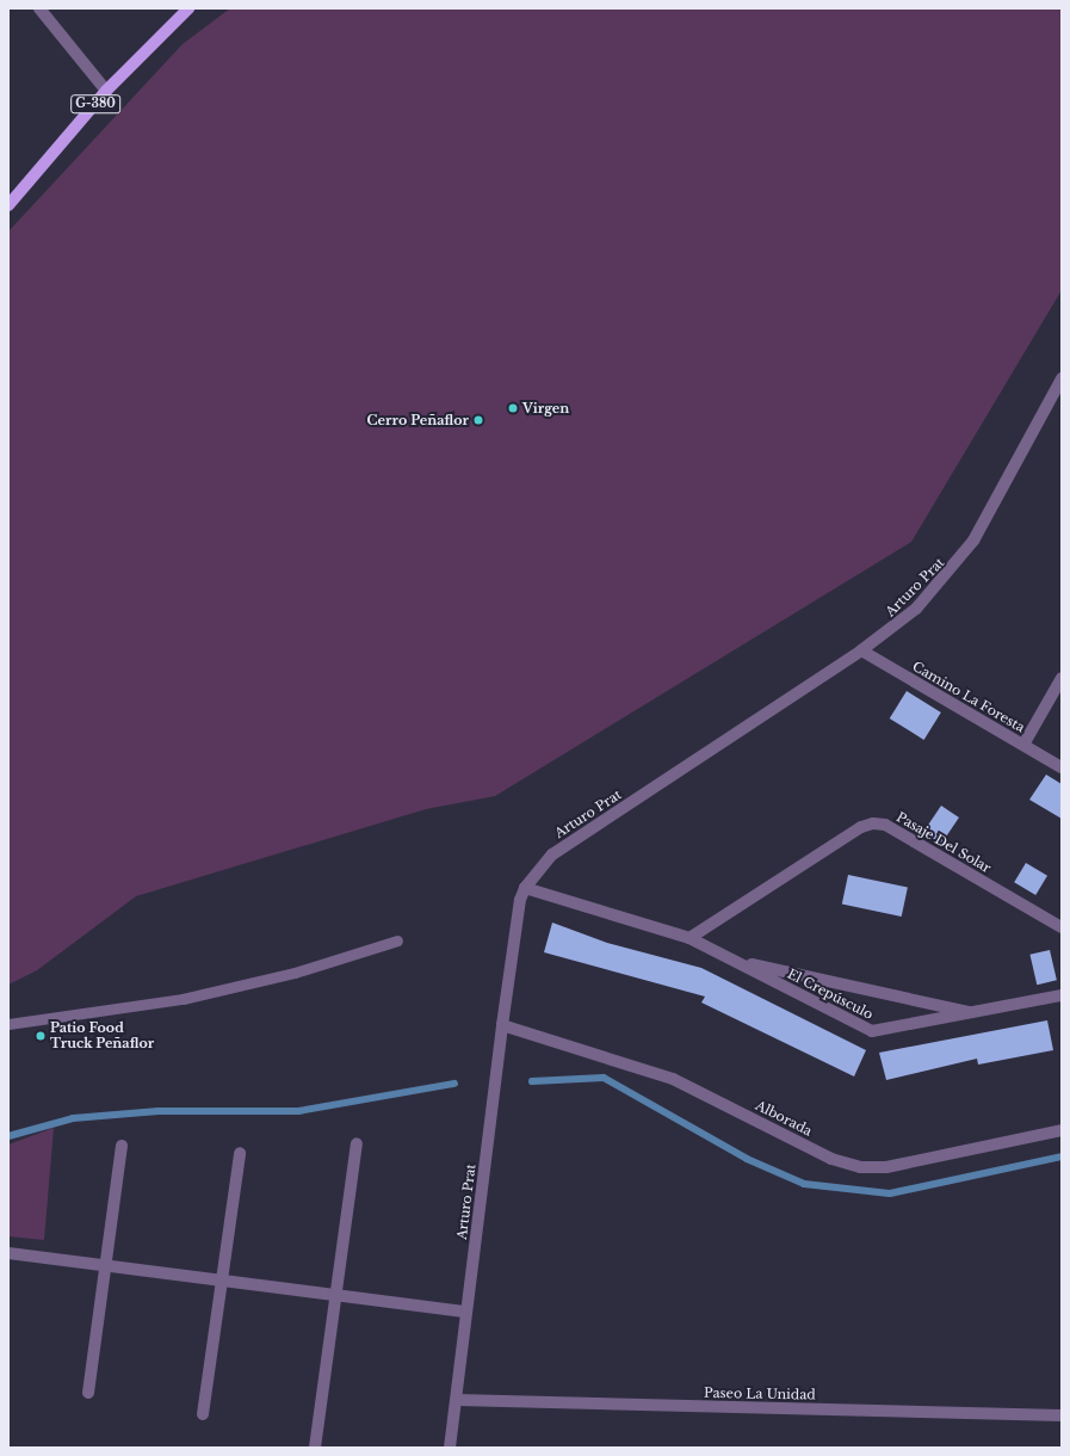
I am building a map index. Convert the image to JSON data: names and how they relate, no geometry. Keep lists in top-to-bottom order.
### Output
{
  "streets": {
    "main road": ["G-380"],
    "street": [
      "Arturo Prat",
      "Camino La Foresta",
      "Pasaje Del Solar",
      "El Crepúsculo",
      "Alborada",
      "Paseo La Unidad"
    ]
  },
  "crossings": [
    ["Arturo Prat", "Camino La Foresta"],
    ["Arturo Prat", "El Crepúsculo"],
    ["Arturo Prat", "Alborada"],
    ["Arturo Prat", "Paseo La Unidad"],
    ["Pasaje Del Solar", "El Crepúsculo"]
  ],
  "places": ["Virgen", "Cerro Peñaflor", "Patio Food Truck Peñaflor"]
}
